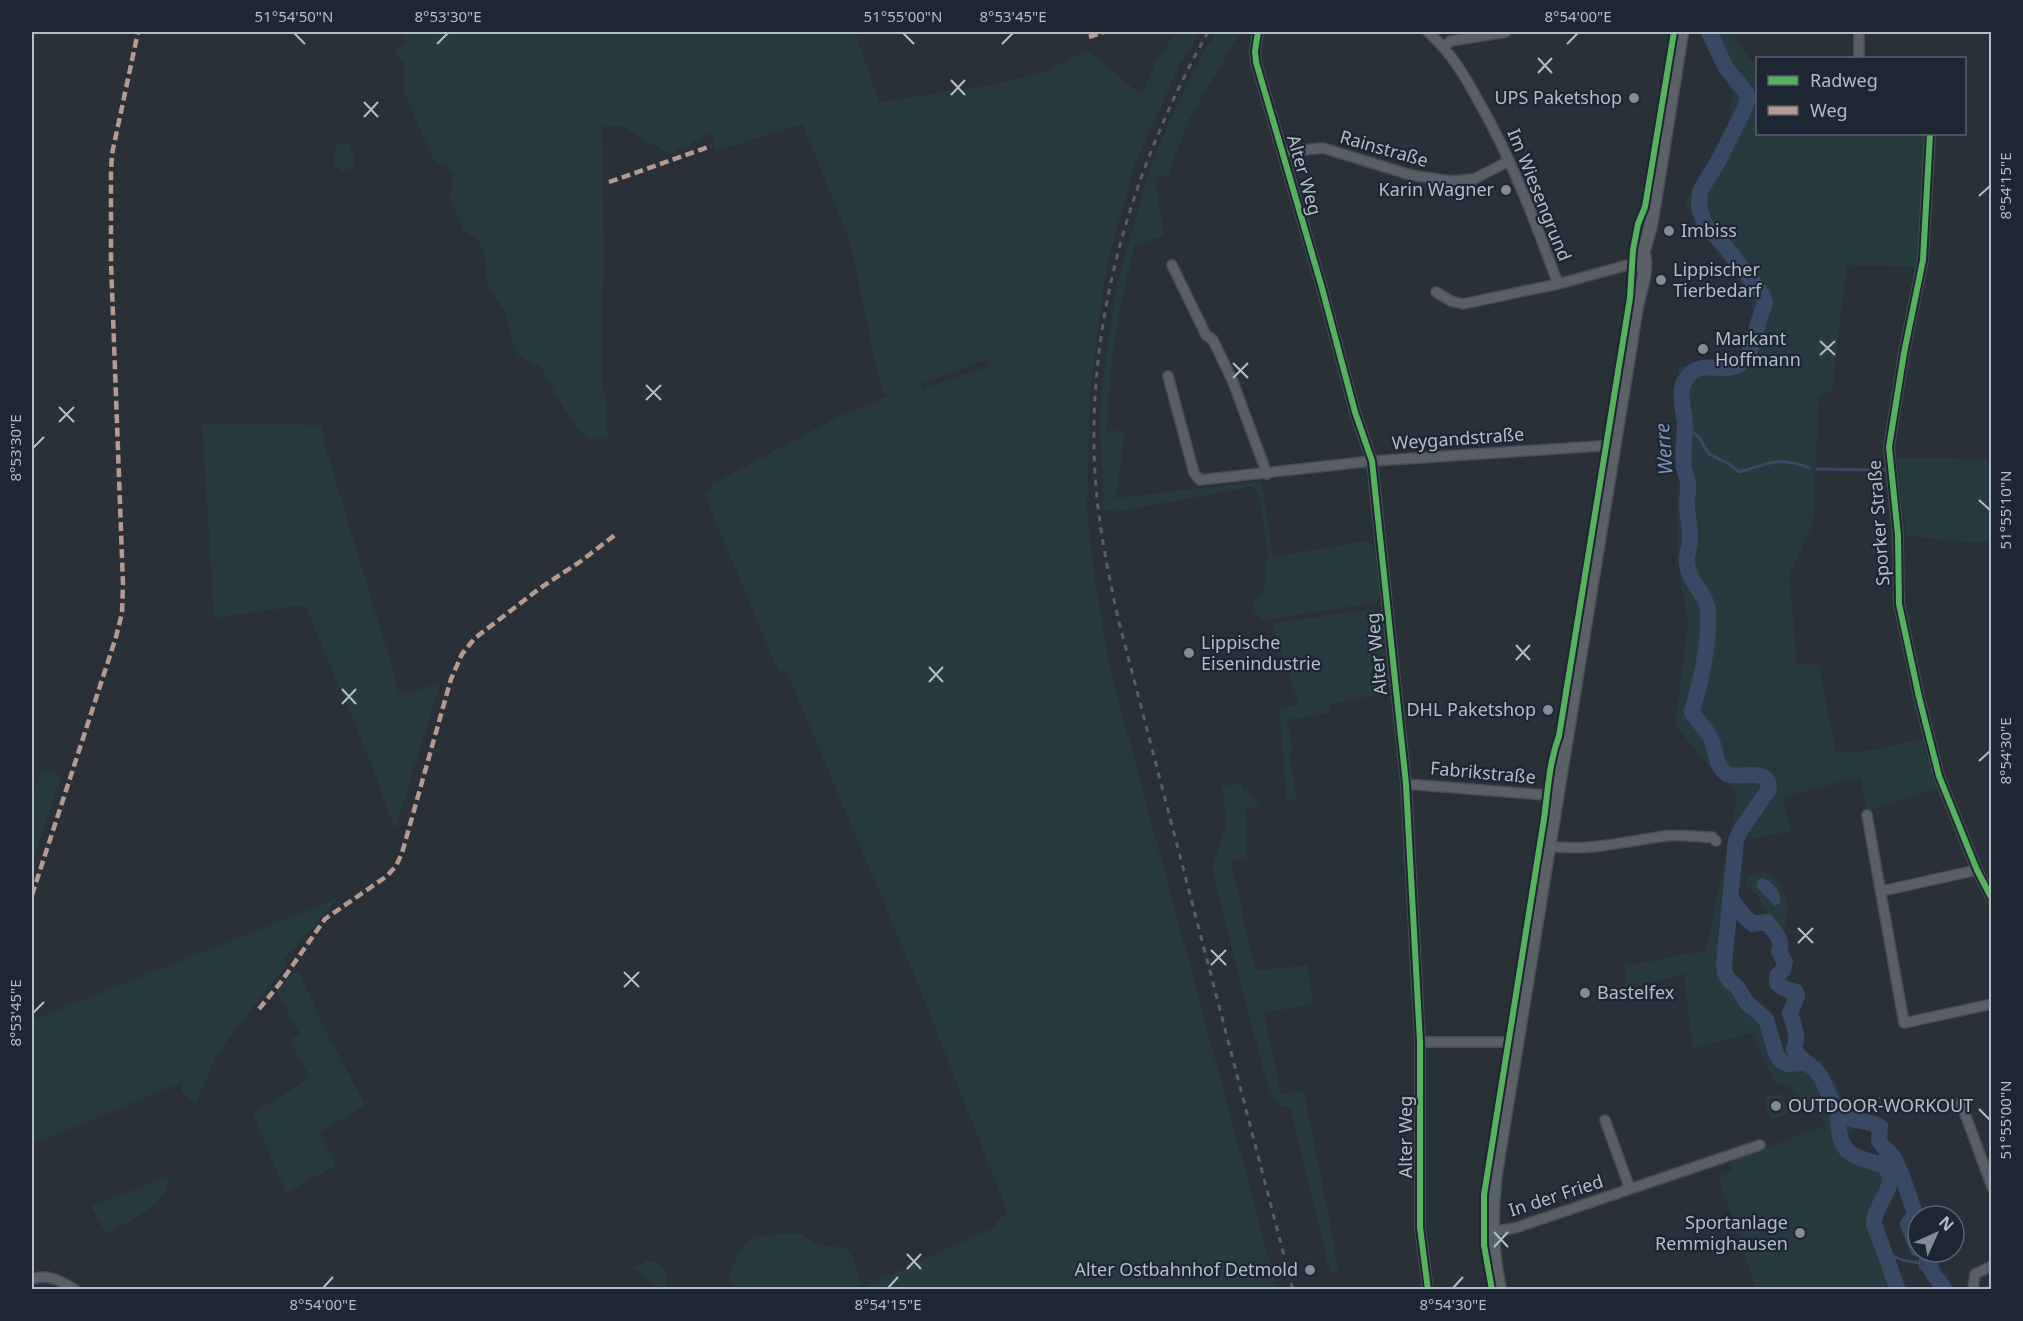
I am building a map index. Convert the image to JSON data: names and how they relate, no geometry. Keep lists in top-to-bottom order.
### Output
{
  "streets": {
    "street": [
      "Rainstraße",
      "Alter Weg",
      "Im Wiesengrund",
      "Weygandstraße",
      "Sporker Straße",
      "Fabrikstraße",
      "In der Fried"
    ]
  },
  "crossings": [
    ["Rainstraße", "Alter Weg"],
    ["Rainstraße", "Im Wiesengrund"],
    ["Alter Weg", "Weygandstraße"],
    ["Alter Weg", "Fabrikstraße"]
  ],
  "water": ["Werre"],
  "places": [
    "UPS Paketshop",
    "Karin Wagner",
    "Imbiss",
    "Lippischer Tierbedarf",
    "Markant Hoffmann",
    "Lippische Eisenindustrie",
    "DHL Paketshop",
    "Bastelfex",
    "OUTDOOR-WORKOUT",
    "Sportanlage Remmighausen",
    "Alter Ostbahnhof Detmold"
  ],
  "legend": ["Radweg", "Weg"],
  "north": "top right",
  "coordinates": [
    "51°54'50\"N",
    "8°53'30\"E",
    "51°55'00\"N",
    "8°53'45\"E",
    "8°54'00\"E",
    "8°54'15\"E",
    "51°55'10\"N",
    "8°54'30\"E"
  ]
}
